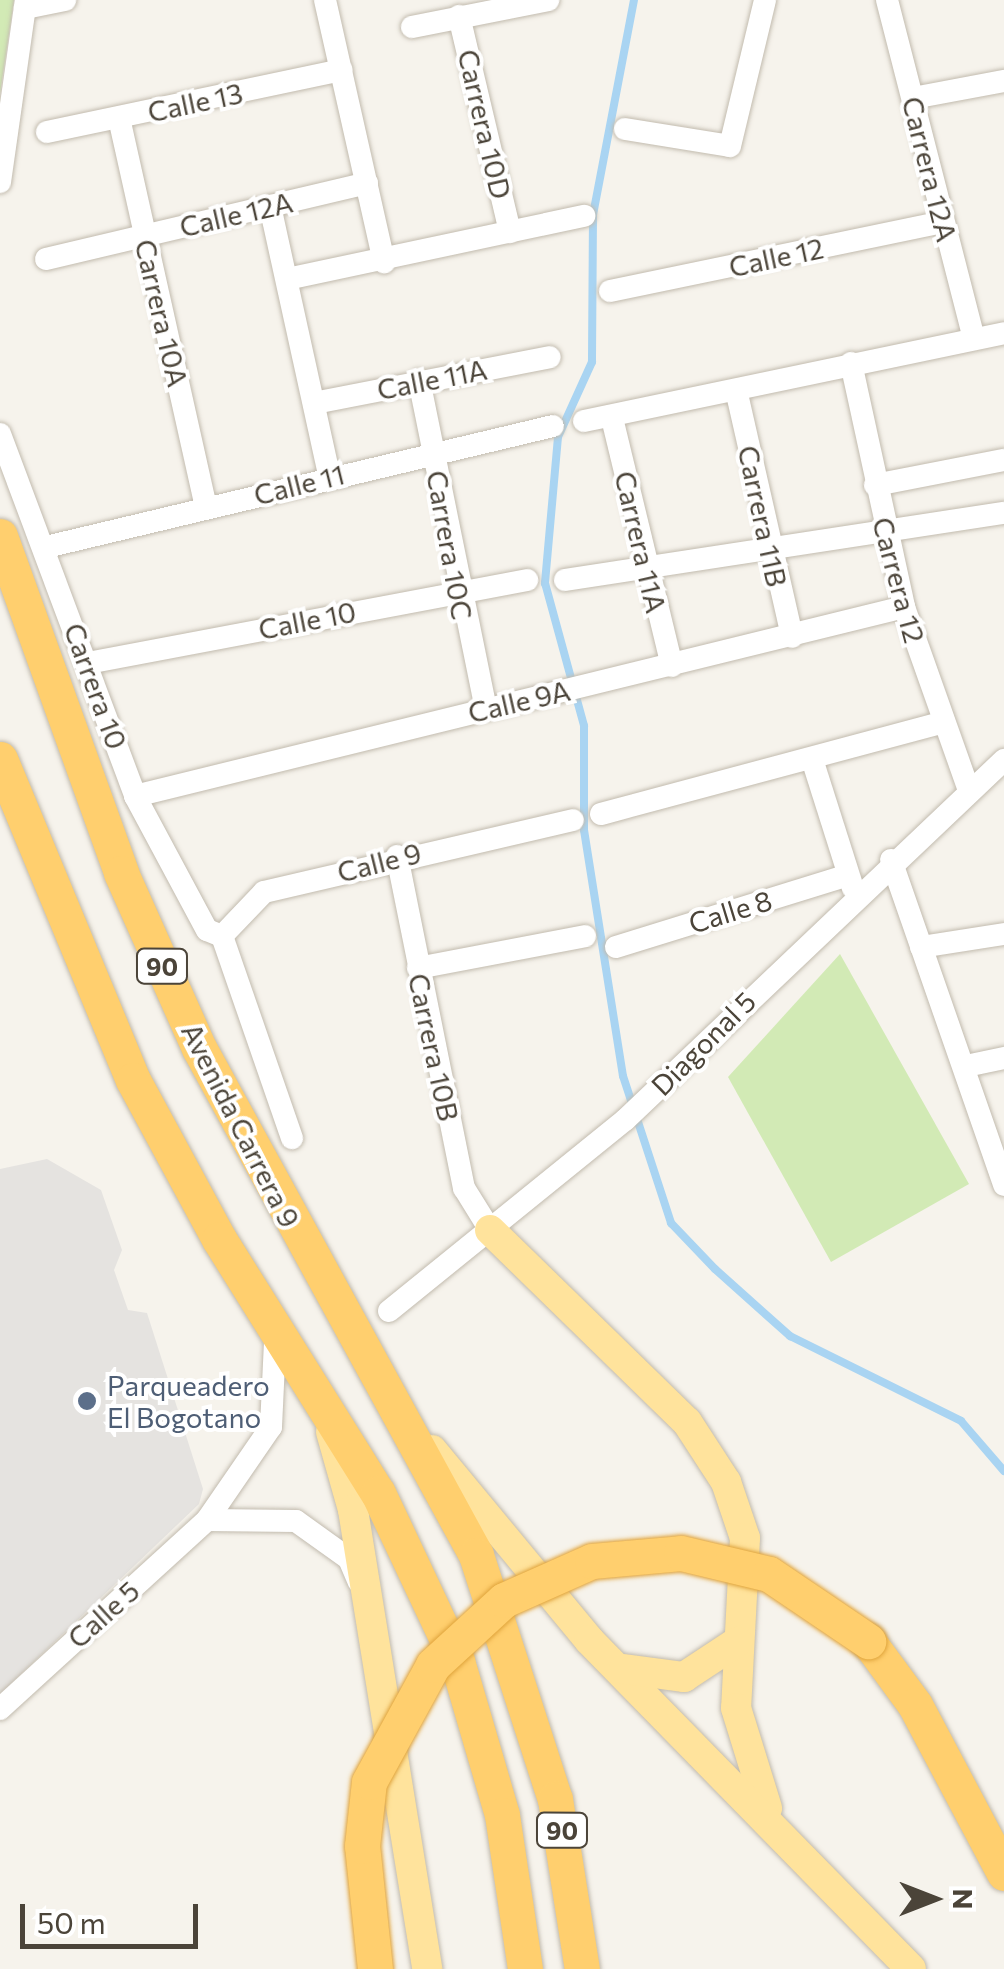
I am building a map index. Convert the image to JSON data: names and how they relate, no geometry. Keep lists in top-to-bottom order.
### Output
{
  "streets": {
    "highway": ["90", "Avenida Carrera 9"],
    "street": [
      "Calle 13",
      "Carrera 10D",
      "Carrera 12A",
      "Calle 12A",
      "Calle 12",
      "Carrera 10A",
      "Calle 11A",
      "Calle 11",
      "Carrera 11B",
      "Carrera 11A",
      "Carrera 10C",
      "Carrera 12",
      "Calle 10",
      "Carrera 10",
      "Calle 9A",
      "Calle 9",
      "Calle 8",
      "Diagonal 5",
      "Carrera 10B",
      "Calle 5"
    ]
  },
  "crossings": [
    ["Calle 13", "Carrera 10A"],
    ["Carrera 12A", "Calle 12"],
    ["Calle 12A", "Carrera 10A"],
    ["Carrera 10A", "Calle 11"],
    ["Calle 11A", "Carrera 10C"],
    ["Calle 11", "Carrera 10C"],
    ["Calle 11", "Carrera 10"],
    ["Carrera 11B", "Calle 9A"],
    ["Carrera 11A", "Calle 9A"],
    ["Carrera 10C", "Calle 10"],
    ["Carrera 10C", "Calle 9A"],
    ["Carrera 12", "Calle 9A"],
    ["Carrera 12", "Diagonal 5"],
    ["Calle 10", "Carrera 10"],
    ["Carrera 10", "Calle 9A"],
    ["Carrera 10", "Calle 9"],
    ["Calle 9", "Carrera 10B"],
    ["Calle 8", "Diagonal 5"],
    ["90", "Calle 5"],
    ["Diagonal 5", "Carrera 10B"]
  ],
  "places": ["Parqueadero El Bogotano"],
  "scale_bar": "50 m",
  "north": "right"
}
